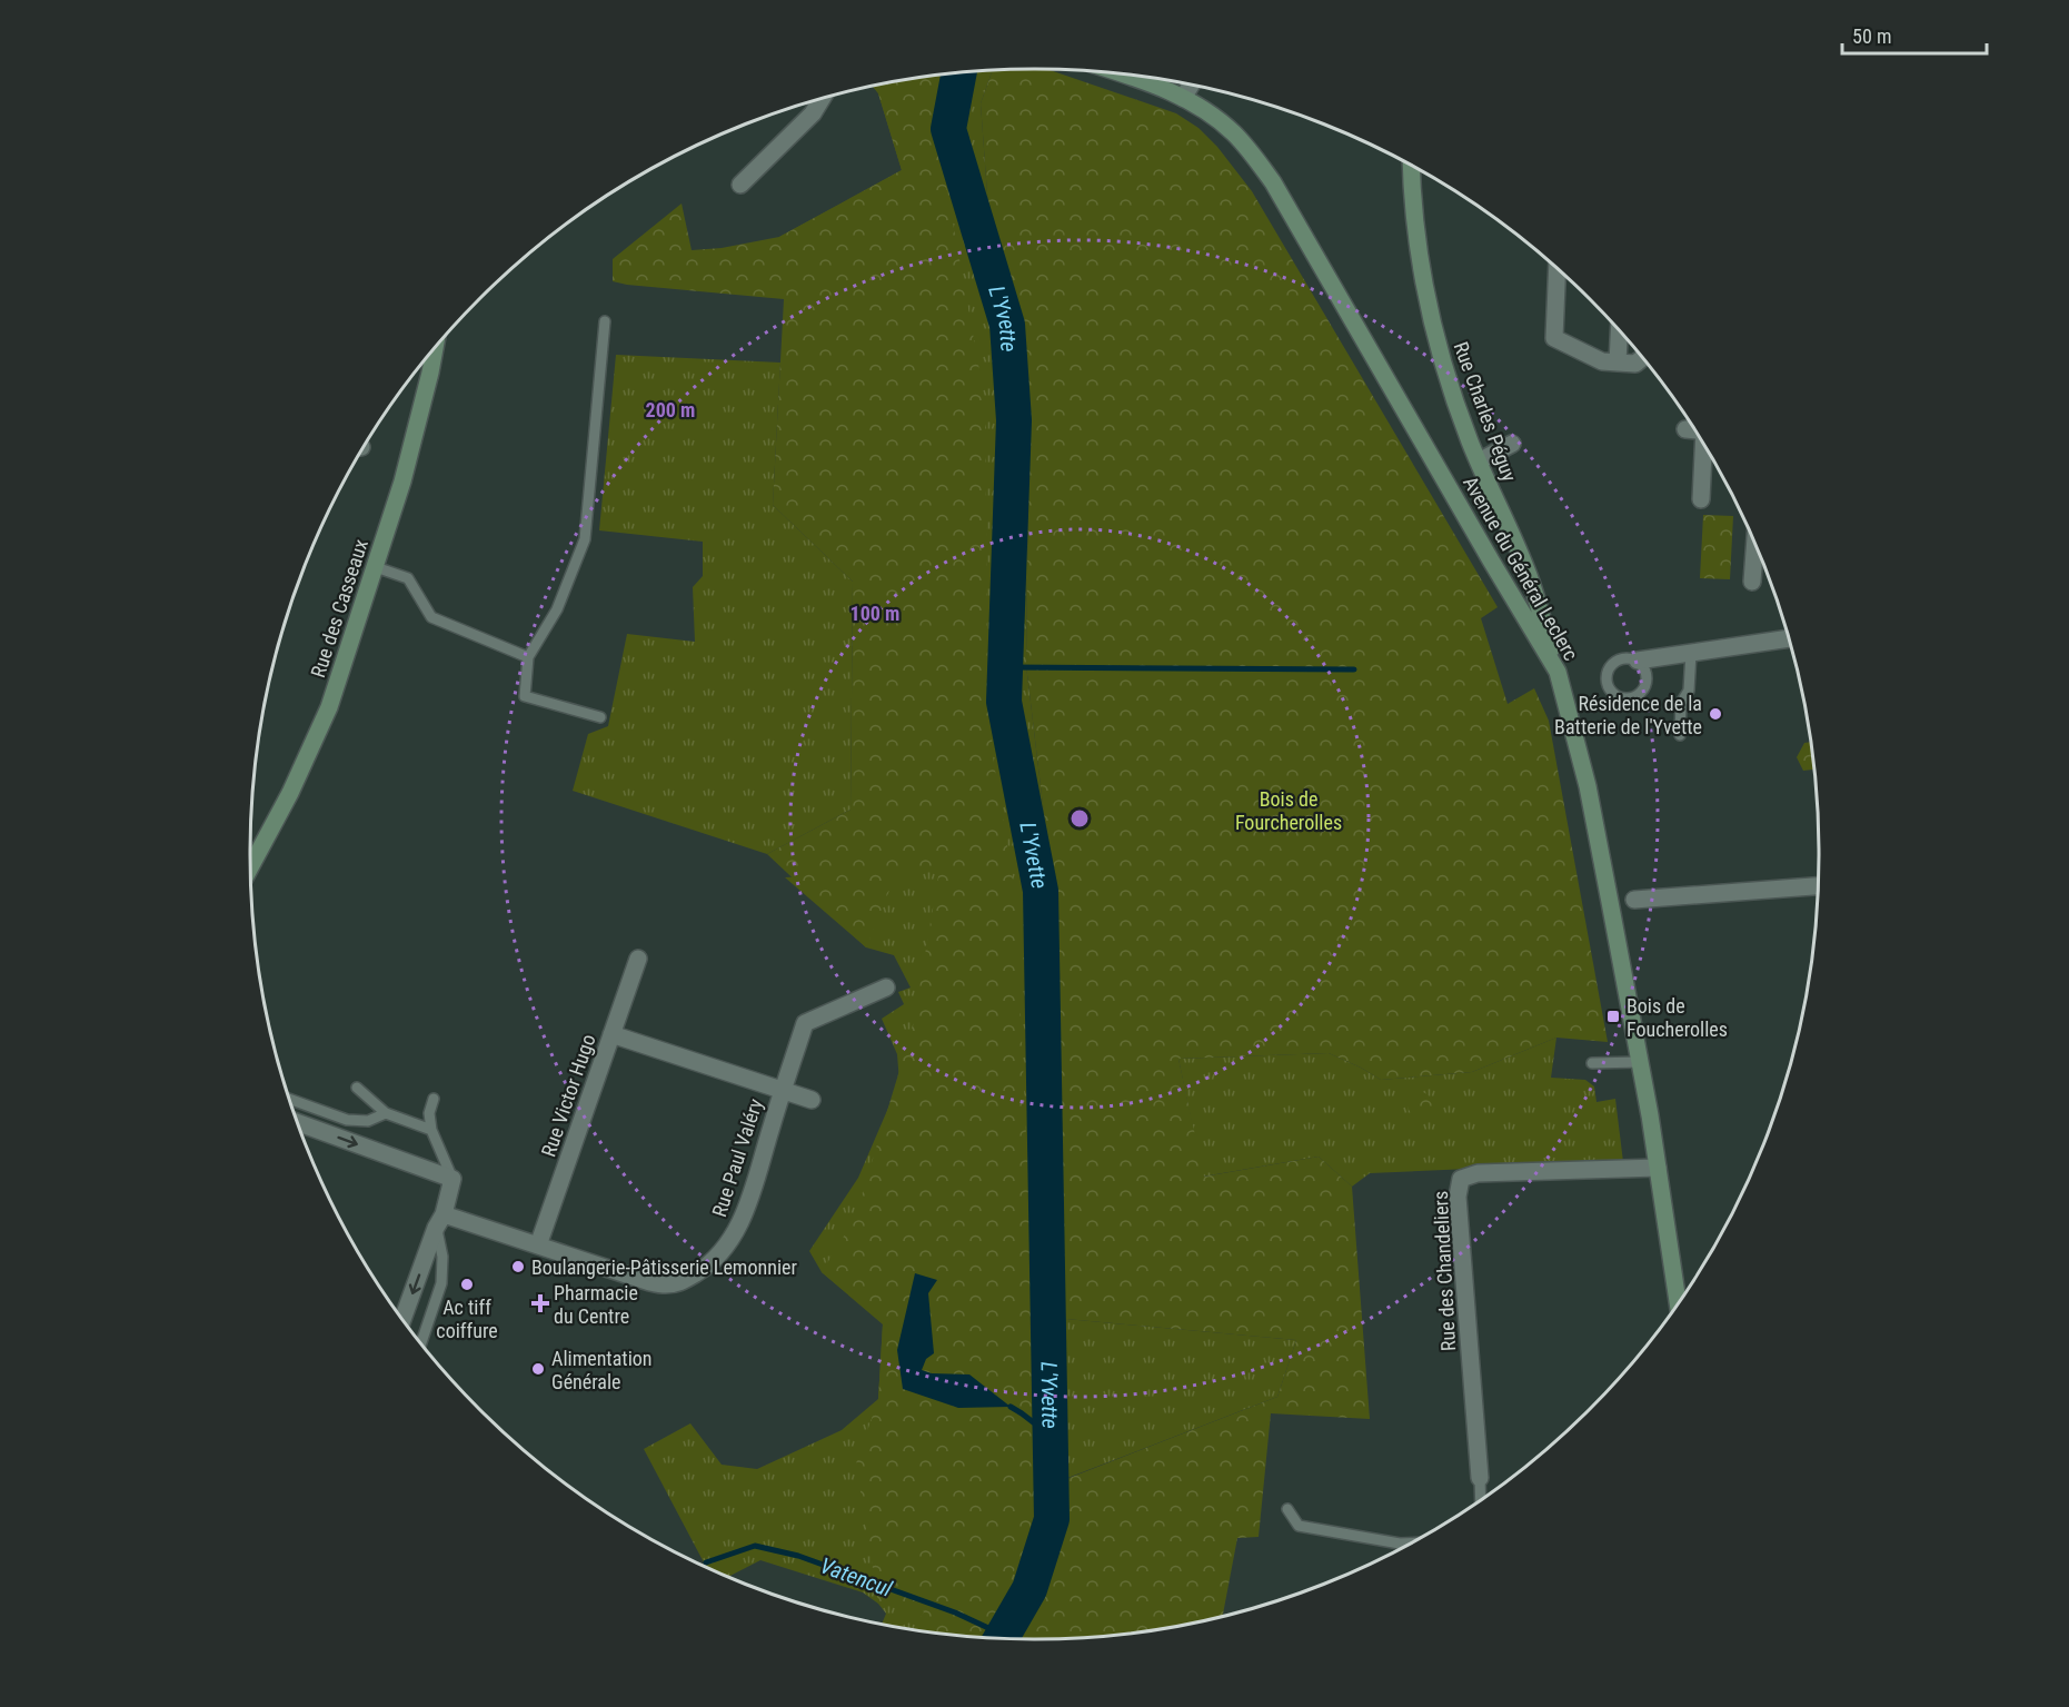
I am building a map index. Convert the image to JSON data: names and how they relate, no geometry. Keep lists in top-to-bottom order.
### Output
{
  "streets": {
    "main road": ["Rue Charles Péguy", "Avenue du Général Leclerc", "Rue des Casseaux"],
    "street": ["Rue Victor Hugo", "Rue Paul Valéry", "Rue des Chandeliers"]
  },
  "crossings": [
    ["Rue Charles Péguy", "Avenue du Général Leclerc"],
    ["Avenue du Général Leclerc", "Rue des Chandeliers"],
    ["Rue Victor Hugo", "Rue Paul Valéry"]
  ],
  "water": ["L'Yvette", "Vatencul"],
  "parks": ["Bois de Fourcherolles"],
  "places": {
    "other": [
      "Résidence de la Batterie de l'Yvette",
      "Boulangerie-Pâtisserie Lemonnier",
      "Ac tiff coiffure",
      "Alimentation Générale"
    ],
    "transit": ["Bois de Foucherolles"],
    "health": ["Pharmacie du Centre"]
  },
  "scale_bar": "50 m",
  "rings": ["200 m", "100 m"]
}
